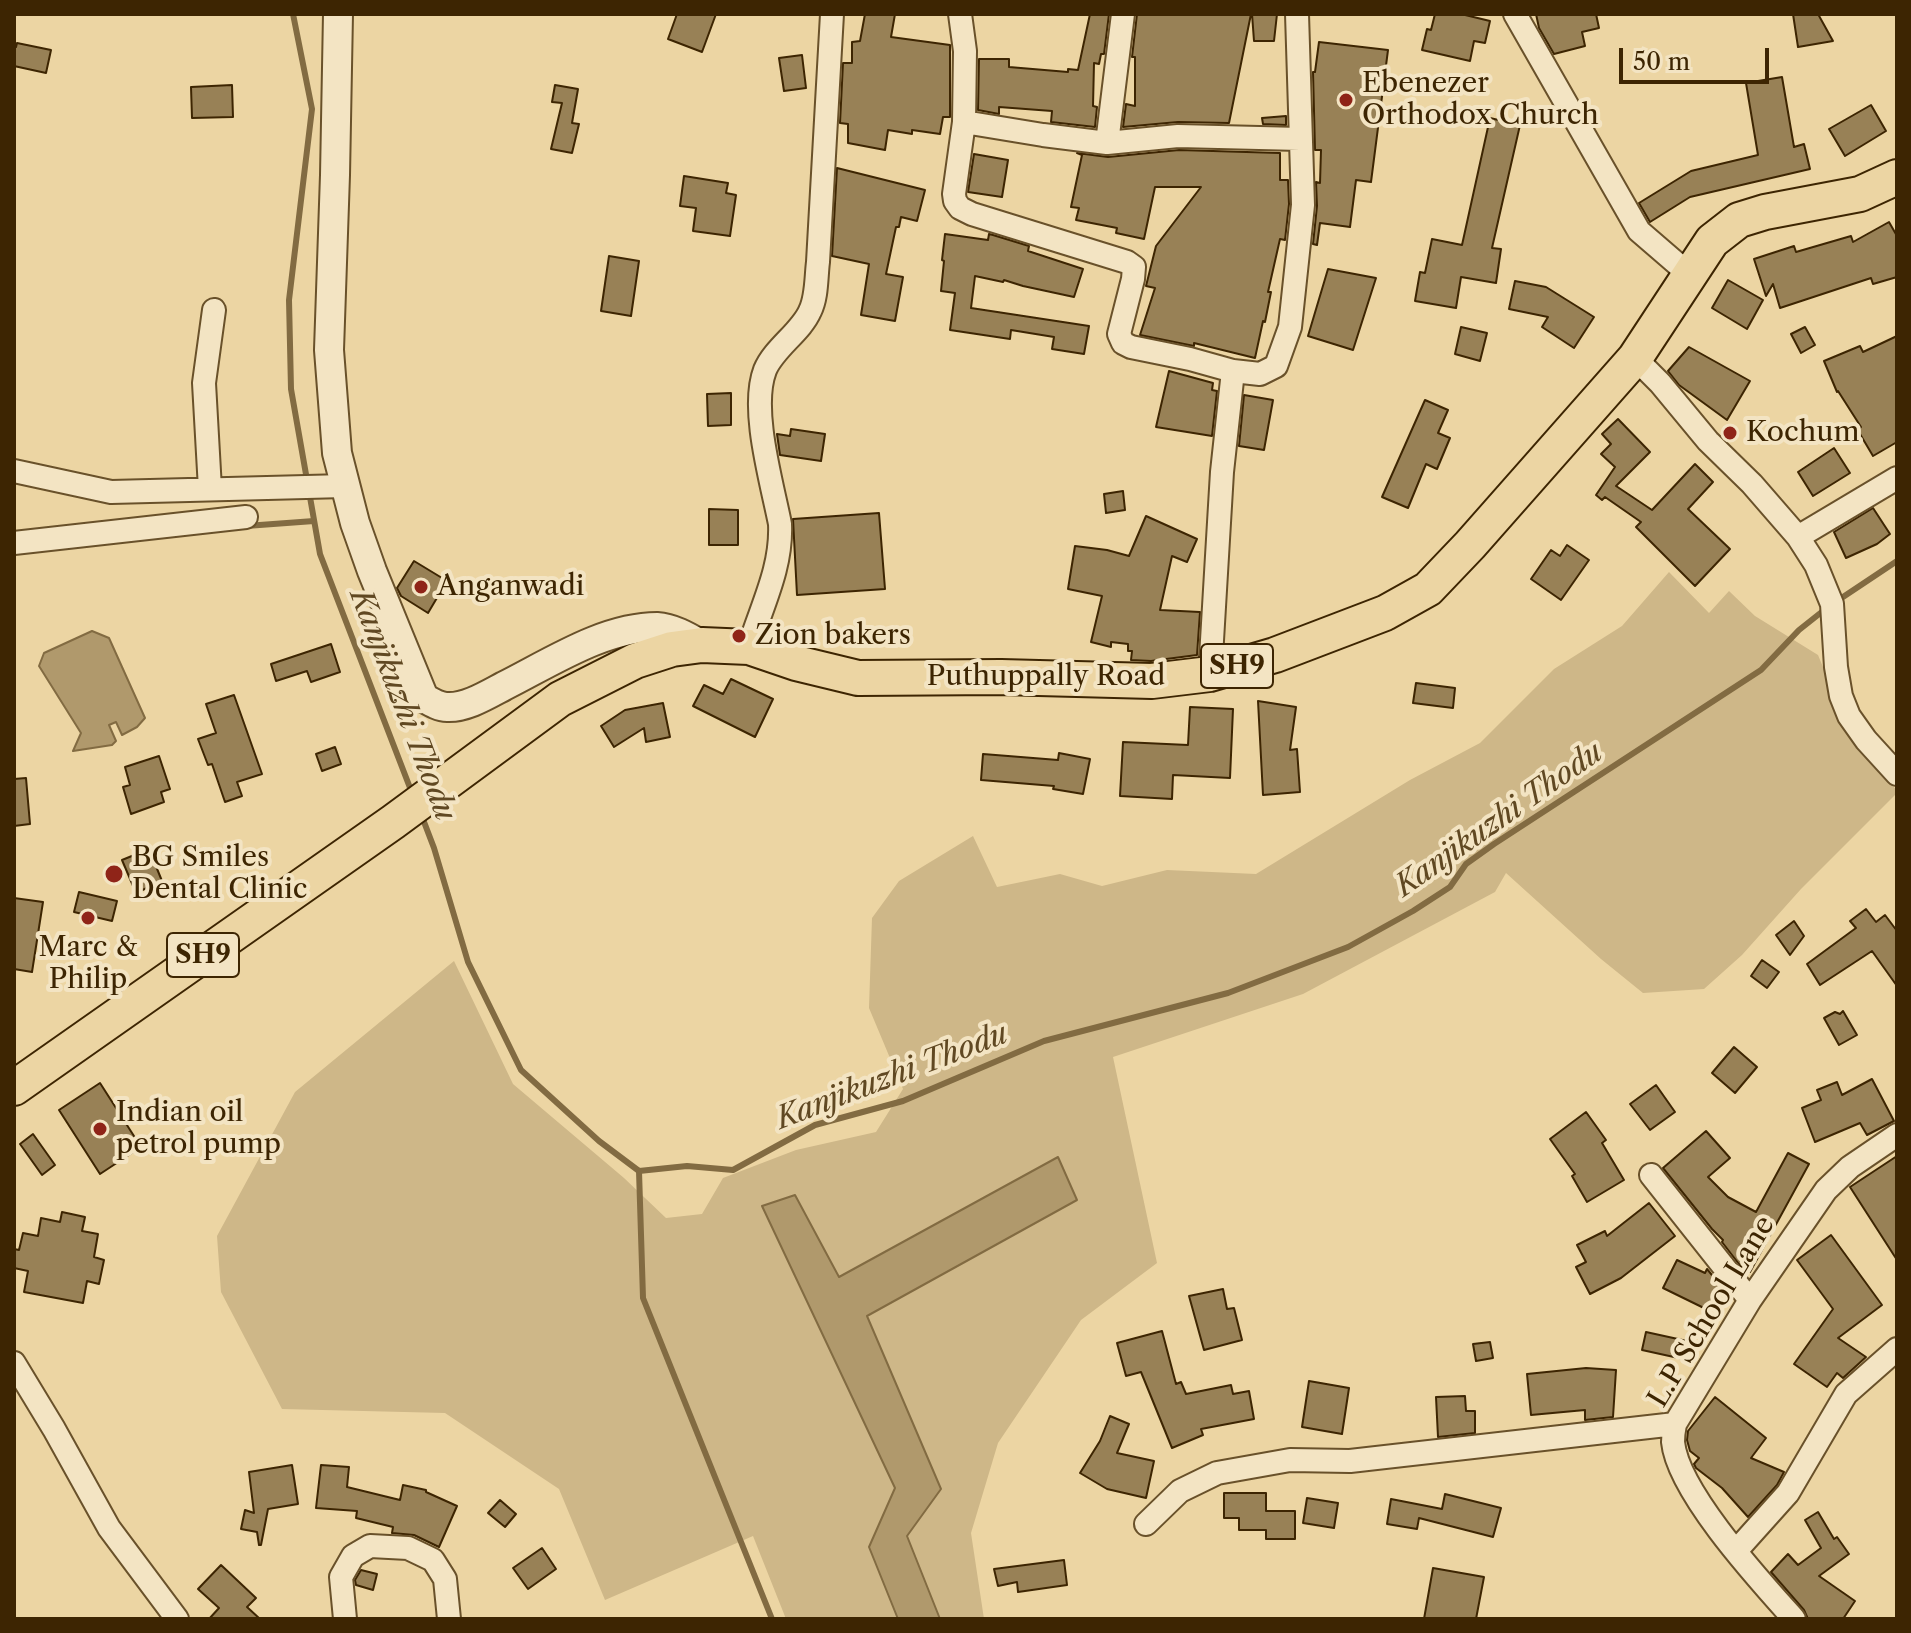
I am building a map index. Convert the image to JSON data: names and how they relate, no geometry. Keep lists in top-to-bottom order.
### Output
{
  "streets": {
    "main road": ["SH9", "Puthuppally Road"],
    "street": ["L.P School Lane"]
  },
  "water": ["Kanjikuzhi Thodu"],
  "places": [
    "Ebenezer Orthodox Church",
    "Kochum",
    "Anganwadi",
    "Zion bakers",
    "BG Smiles Dental Clinic",
    "Marc & Philip",
    "Indian oil petrol pump"
  ],
  "scale_bar": "50 m"
}
